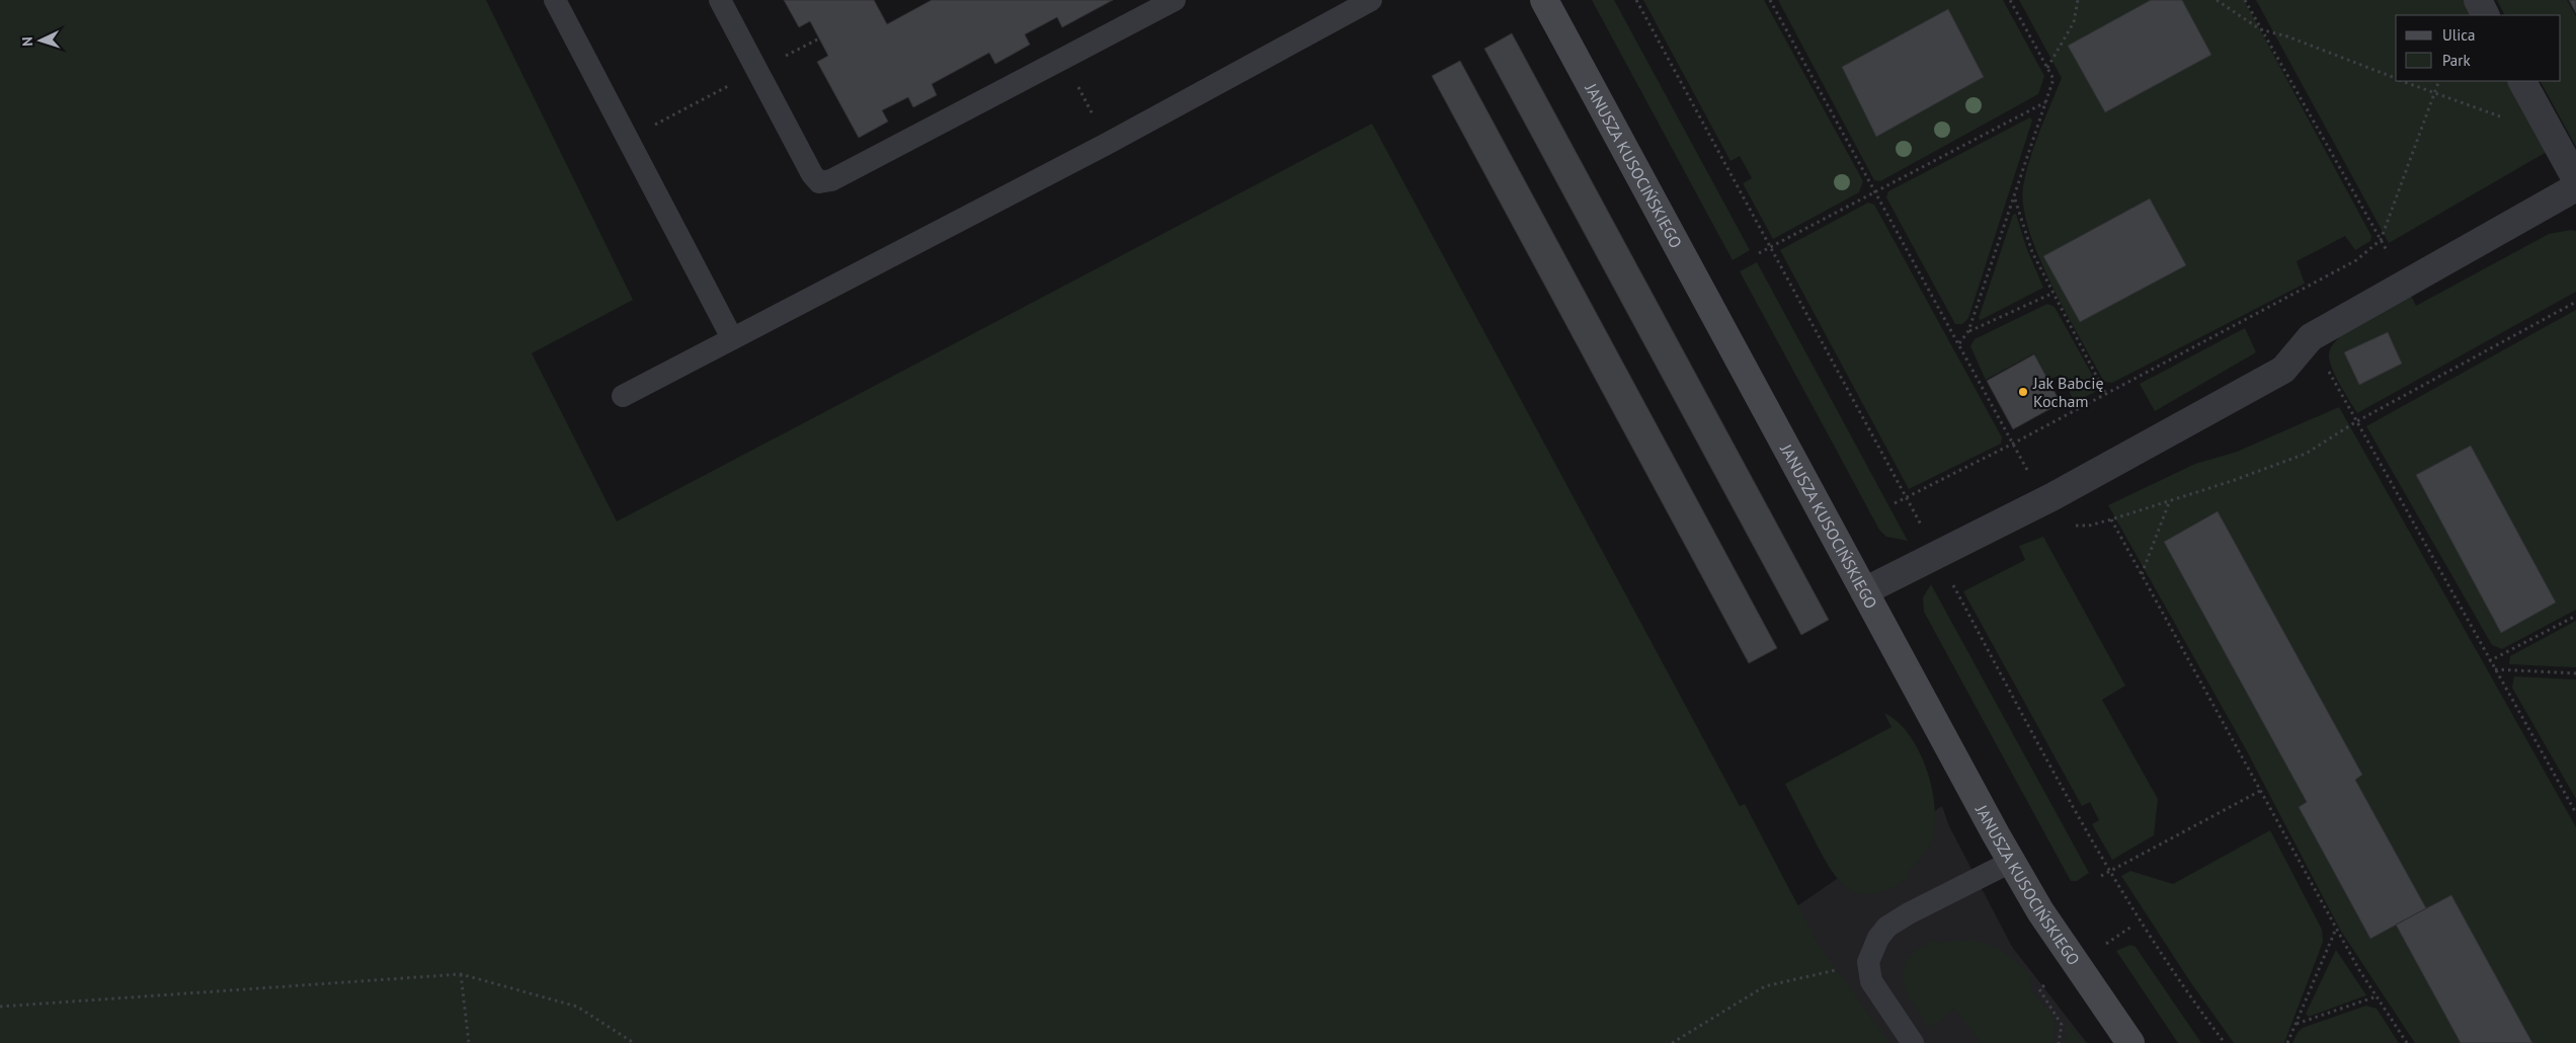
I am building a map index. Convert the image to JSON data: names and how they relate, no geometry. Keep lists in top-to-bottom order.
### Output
{
  "streets": {
    "street": ["JANUSZA KUSOCIŃSKIEGO"]
  },
  "places": ["Jak Babcię Kocham"],
  "legend": ["Ulica", "Park"],
  "north": "left"
}
